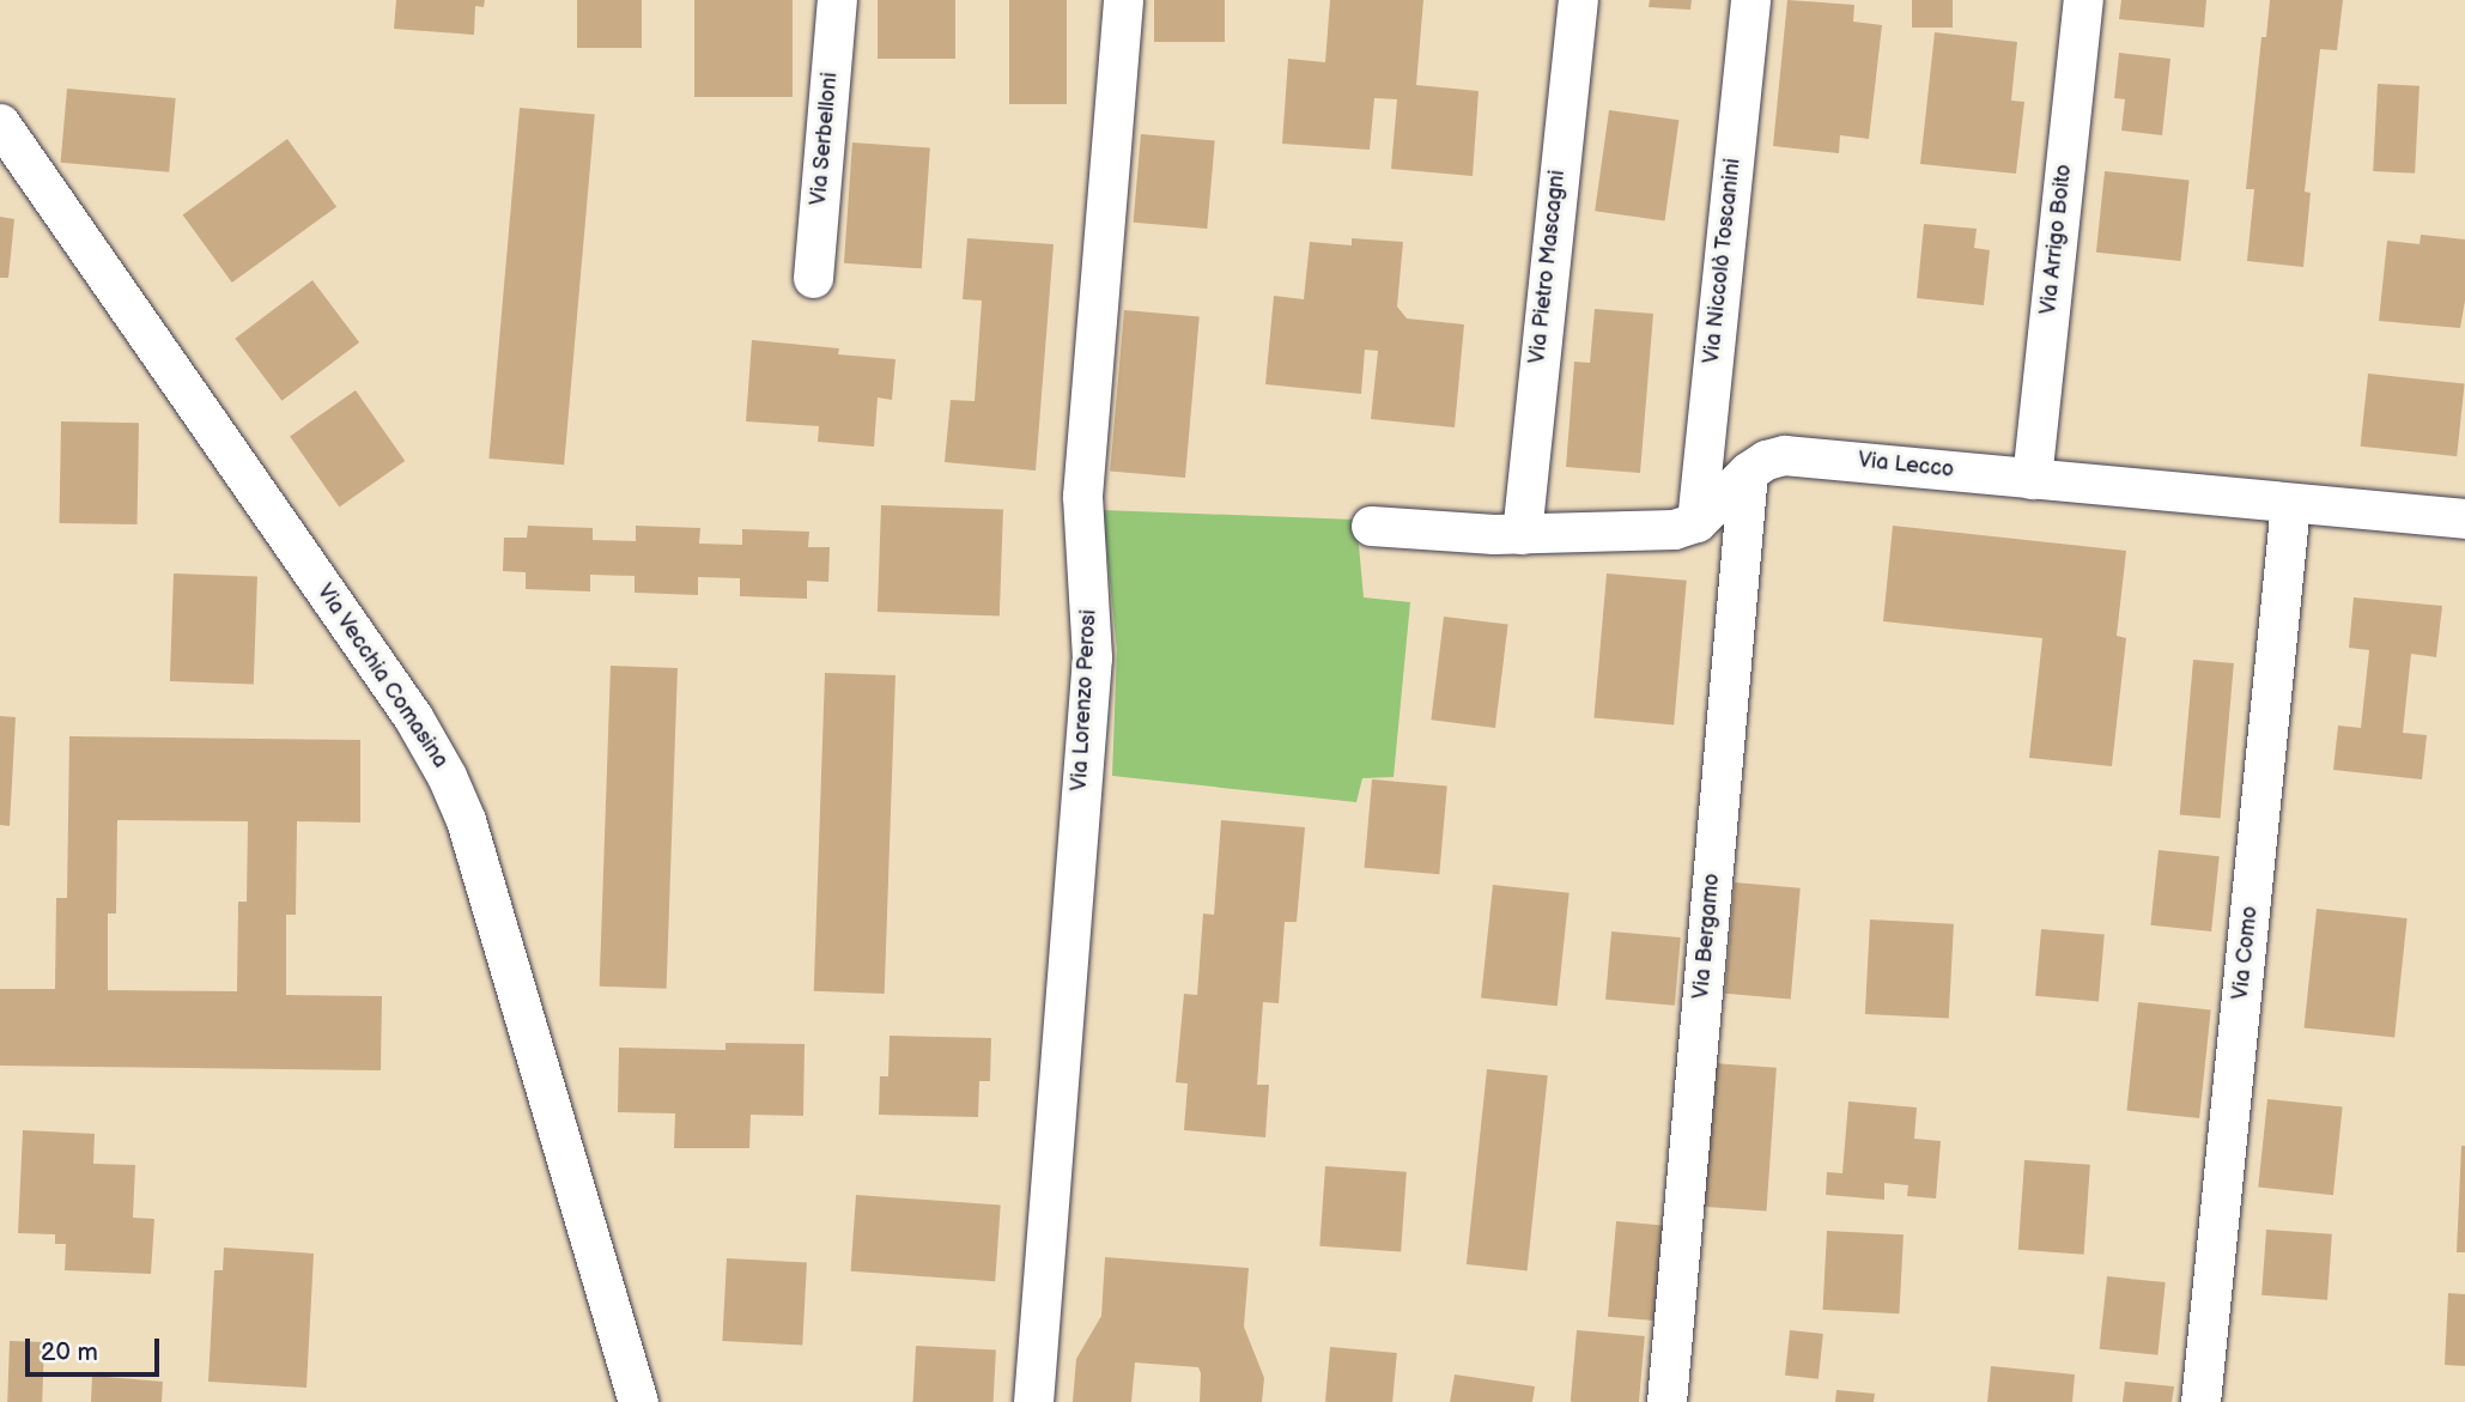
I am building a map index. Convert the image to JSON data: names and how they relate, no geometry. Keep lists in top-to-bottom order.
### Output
{
  "streets": {
    "street": [
      "Via Serbelloni",
      "Via Arrigo Boito",
      "Via Niccolò Toscanini",
      "Via Pietro Mascagni",
      "Via Lecco",
      "Via Vecchia Comasina",
      "Via Lorenzo Perosi",
      "Via Bergamo",
      "Via Como"
    ]
  },
  "crossings": [
    ["Via Arrigo Boito", "Via Lecco"],
    ["Via Niccolò Toscanini", "Via Lecco"],
    ["Via Lecco", "Via Bergamo"],
    ["Via Lecco", "Via Como"]
  ],
  "scale_bar": "20 m"
}
